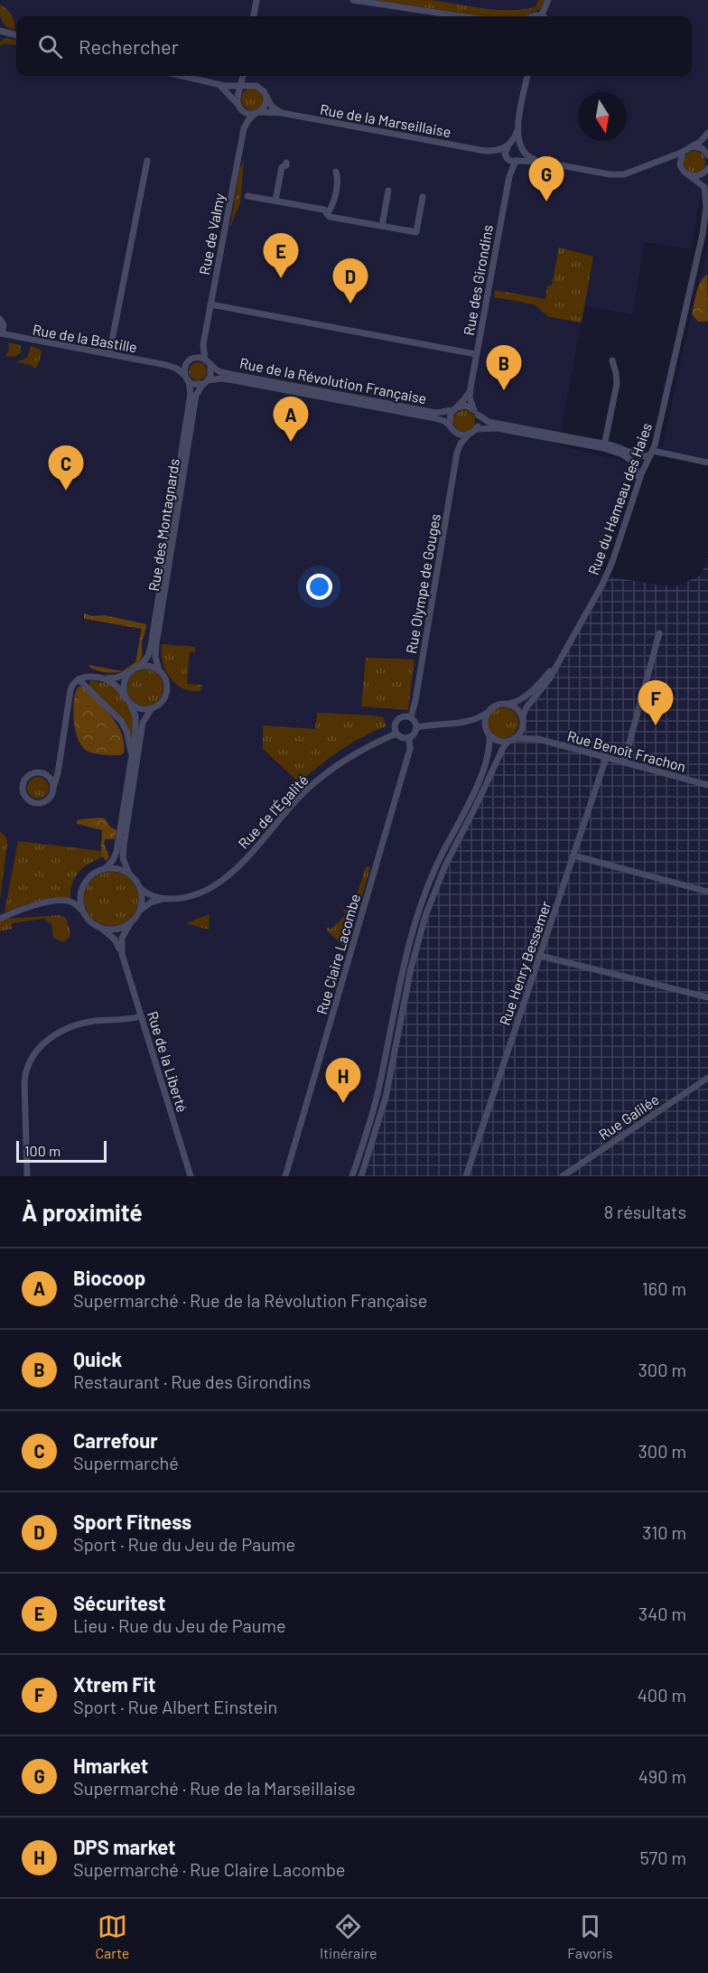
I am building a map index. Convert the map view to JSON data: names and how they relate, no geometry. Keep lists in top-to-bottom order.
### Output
{
  "streets": {
    "street": [
      "Rue de la Marseillaise",
      "Rue de Valmy",
      "Rue des Girondins",
      "Rue de la Bastille",
      "Rue de la Révolution Française",
      "Rue du Hameau des Haies",
      "Rue des Montagnards",
      "Rue Olympe de Gouges",
      "Rue Benoît Frachon",
      "Rue de l'Égalité",
      "Rue Claire Lacombe",
      "Rue Henry Bessemer",
      "Rue de la Liberté",
      "Rue Galilée"
    ]
  },
  "crossings": [
    ["Rue de la Marseillaise", "Rue de Valmy"],
    ["Rue de la Marseillaise", "Rue des Girondins"],
    ["Rue de Valmy", "Rue de la Bastille"],
    ["Rue de Valmy", "Rue de la Révolution Française"],
    ["Rue de Valmy", "Rue des Montagnards"],
    ["Rue des Girondins", "Rue de la Révolution Française"],
    ["Rue des Girondins", "Rue Olympe de Gouges"],
    ["Rue de la Bastille", "Rue de la Révolution Française"],
    ["Rue de la Bastille", "Rue des Montagnards"],
    ["Rue de la Révolution Française", "Rue des Montagnards"],
    ["Rue de la Révolution Française", "Rue Olympe de Gouges"],
    ["Rue du Hameau des Haies", "Rue Benoît Frachon"],
    ["Rue Olympe de Gouges", "Rue de l'Égalité"],
    ["Rue Olympe de Gouges", "Rue Claire Lacombe"],
    ["Rue Benoît Frachon", "Rue Henry Bessemer"],
    ["Rue de l'Égalité", "Rue Claire Lacombe"],
    ["Rue de l'Égalité", "Rue de la Liberté"]
  ],
  "scale_bar": "100 m",
  "north": "bottom",
  "page": {
    "search": "Rechercher",
    "pins": [
      "G",
      "E",
      "D",
      "B",
      "A",
      "C",
      "F",
      "H"
    ],
    "scale": "100 m",
    "heading": ["À proximité", "8 résultats"],
    "list": [
      {
        "mark": "A",
        "name": "Biocoop",
        "note": "Supermarché · Rue de la Révolution Française",
        "value": "160 m"
      },
      {
        "mark": "B",
        "name": "Quick",
        "note": "Restaurant · Rue des Girondins",
        "value": "300 m"
      },
      {
        "mark": "C",
        "name": "Carrefour",
        "note": "Supermarché",
        "value": "300 m"
      },
      {
        "mark": "D",
        "name": "Sport Fitness",
        "note": "Sport · Rue du Jeu de Paume",
        "value": "310 m"
      },
      {
        "mark": "E",
        "name": "Sécuritest",
        "note": "Lieu · Rue du Jeu de Paume",
        "value": "340 m"
      },
      {
        "mark": "F",
        "name": "Xtrem Fit",
        "note": "Sport · Rue Albert Einstein",
        "value": "400 m"
      },
      {
        "mark": "G",
        "name": "Hmarket",
        "note": "Supermarché · Rue de la Marseillaise",
        "value": "490 m"
      },
      {
        "mark": "H",
        "name": "DPS market",
        "note": "Supermarché · Rue Claire Lacombe",
        "value": "570 m"
      }
    ],
    "nav": ["Carte", "Itinéraire", "Favoris"]
  }
}
